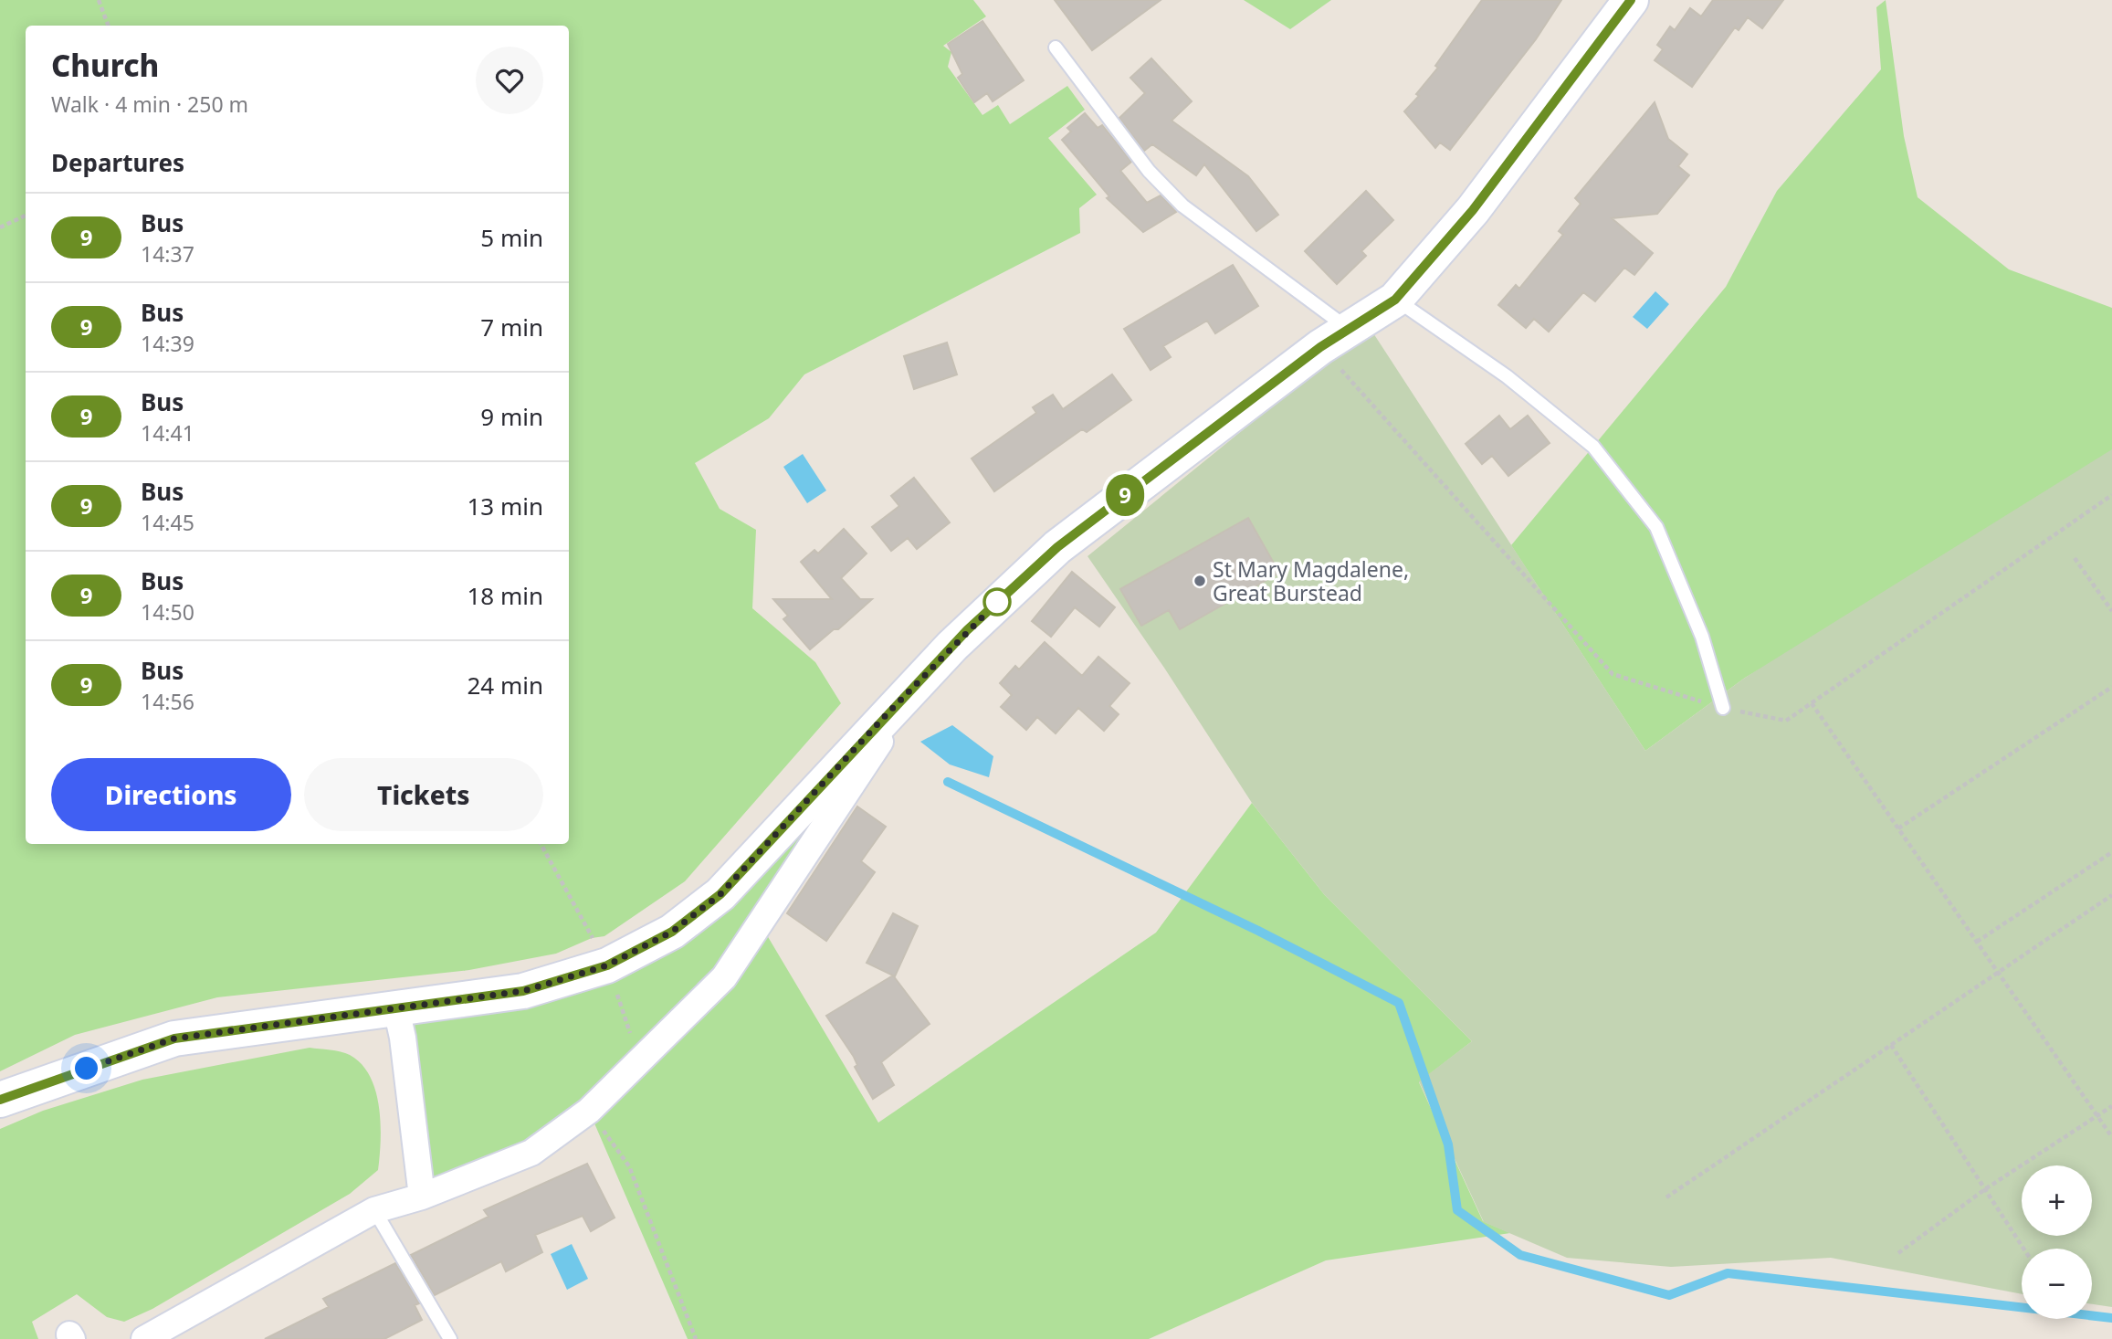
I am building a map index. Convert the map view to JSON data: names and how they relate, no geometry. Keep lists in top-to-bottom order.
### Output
{
  "places": ["St Mary Magdalene, Great Burstead"],
  "lines": ["bus line 9"],
  "page": {
    "on_map": "9",
    "heading": [
      ["Church", "Walk · 4 min · 250 m"],
      "Departures"
    ],
    "list": [
      {
        "mark": "9",
        "name": "Bus",
        "note": "14:37",
        "value": "5 min"
      },
      {
        "mark": "9",
        "name": "Bus",
        "note": "14:39",
        "value": "7 min"
      },
      {
        "mark": "9",
        "name": "Bus",
        "note": "14:41",
        "value": "9 min"
      },
      {
        "mark": "9",
        "name": "Bus",
        "note": "14:45",
        "value": "13 min"
      },
      {
        "mark": "9",
        "name": "Bus",
        "note": "14:50",
        "value": "18 min"
      },
      {
        "mark": "9",
        "name": "Bus",
        "note": "14:56",
        "value": "24 min"
      }
    ],
    "buttons": ["Directions", "Tickets"],
    "map_buttons": ["+", "−"]
  }
}
